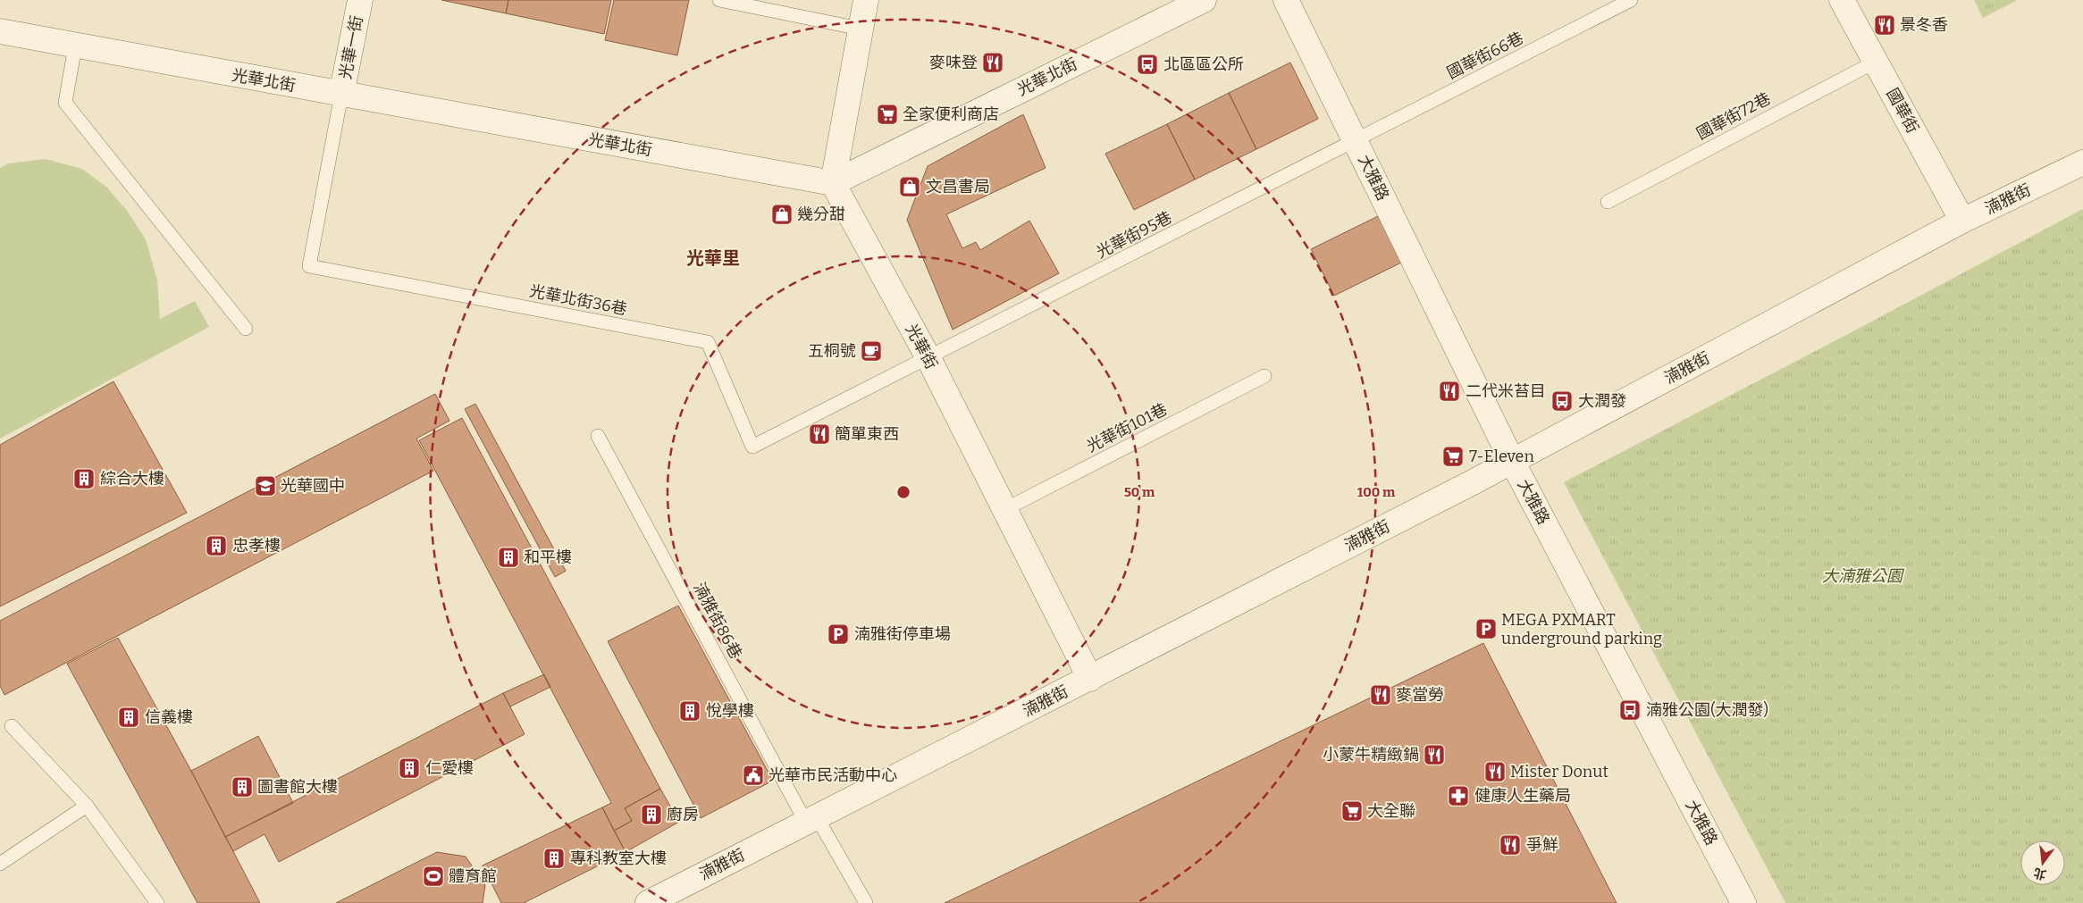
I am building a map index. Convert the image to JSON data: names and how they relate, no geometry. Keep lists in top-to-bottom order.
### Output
{
  "streets": {
    "street": [
      "光華一街",
      "光華北街",
      "國華街",
      "大雅路",
      "湳雅街",
      "光華街"
    ],
    "lane": [
      "國華街66巷",
      "國華街72巷",
      "光華街95巷",
      "光華北街36巷",
      "光華街101巷",
      "湳雅街86巷"
    ]
  },
  "crossings": [
    ["光華一街", "光華北街"],
    ["光華一街", "光華北街36巷"],
    ["國華街66巷", "大雅路"],
    ["國華街66巷", "光華街95巷"],
    ["光華北街", "光華北街36巷"],
    ["光華北街", "光華街"],
    ["國華街", "國華街72巷"],
    ["國華街", "湳雅街"],
    ["大雅路", "湳雅街"],
    ["大雅路", "光華街95巷"],
    ["湳雅街", "光華街"],
    ["湳雅街", "湳雅街86巷"],
    ["光華街95巷", "光華北街36巷"],
    ["光華街95巷", "光華街"],
    ["光華北街36巷", "光華街"],
    ["光華街", "光華街101巷"]
  ],
  "districts": ["光華里"],
  "parks": ["大湳雅公園"],
  "places": {
    "restaurant": [
      "景冬香",
      "麥味登",
      "二代米苔目",
      "簡單東西",
      "麥當勞",
      "小蒙牛精緻鍋",
      "Mister Donut",
      "爭鮮"
    ],
    "bus stop": ["北區區公所", "大潤發", "湳雅公園(大潤發)"],
    "supermarket": ["全家便利商店", "7-Eleven", "大全聯"],
    "shop": ["文昌書局", "幾分甜"],
    "cafe": ["五桐號"],
    "building": [
      "綜合大樓",
      "忠孝樓",
      "和平樓",
      "悅學樓",
      "信義樓",
      "仁愛樓",
      "圖書館大樓",
      "廚房",
      "專科教室大樓"
    ],
    "school or university": ["光華國中"],
    "parking": ["MEGA PXMART underground parking", "湳雅街停車場"],
    "public building": ["光華市民活動中心"],
    "pharmacy": ["健康人生藥局"],
    "sports": ["體育館"]
  },
  "north": "bottom",
  "rings": ["50 m", "100 m"]
}
